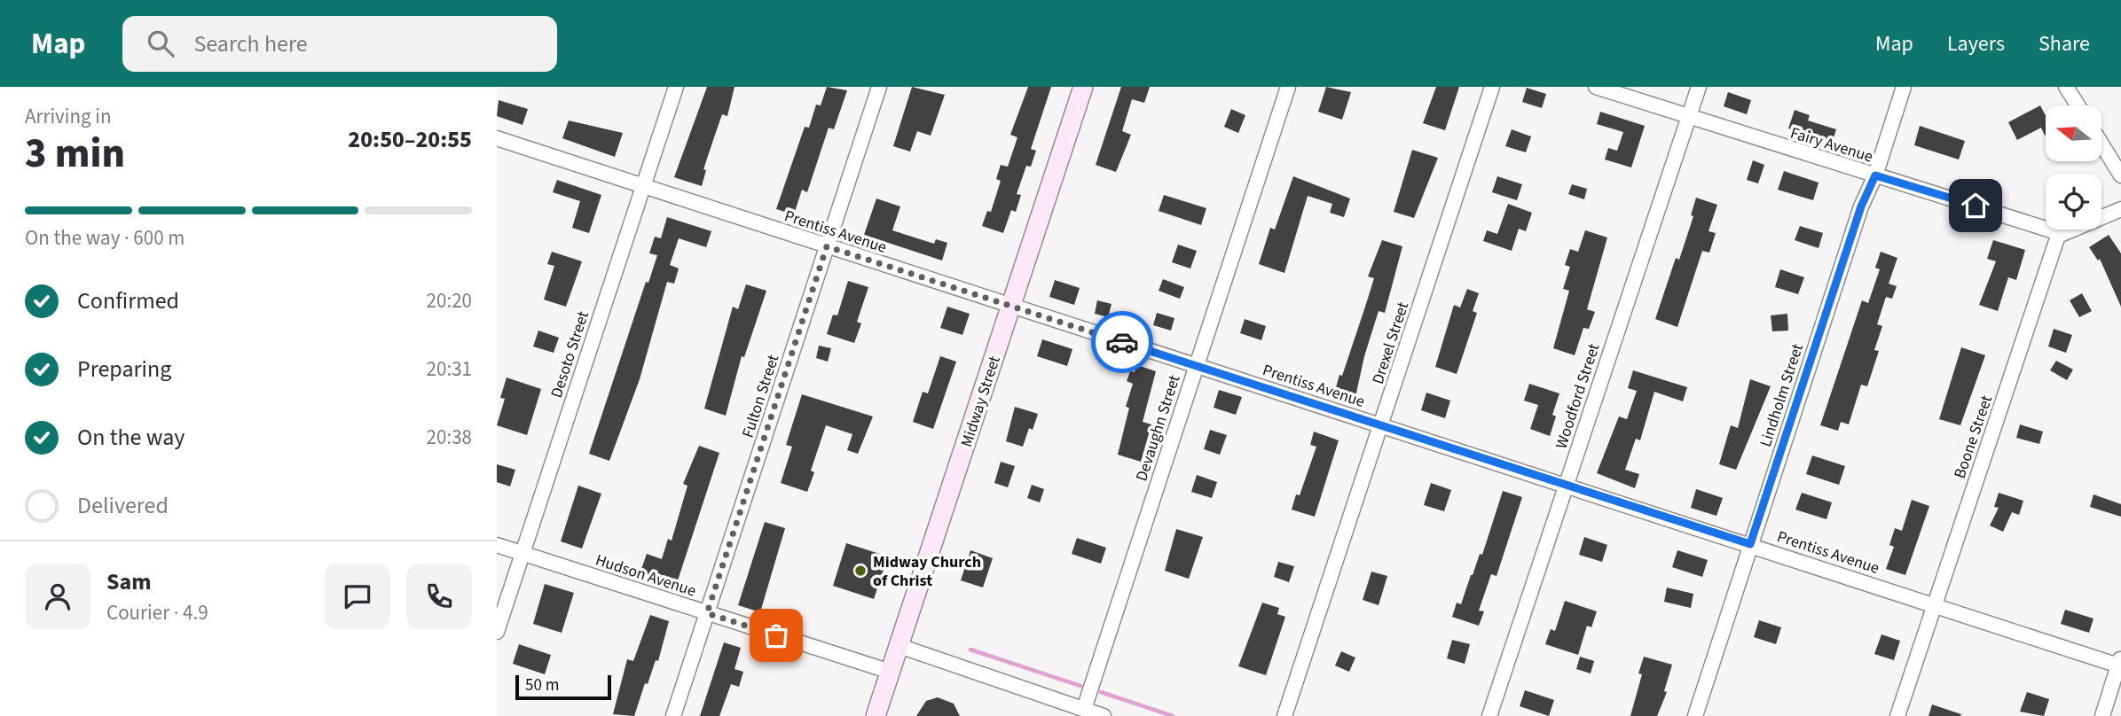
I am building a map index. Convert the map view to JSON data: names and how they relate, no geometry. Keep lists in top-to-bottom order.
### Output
{
  "streets": {
    "street": [
      "Fairy Avenue",
      "Prentiss Avenue",
      "Drexel Street",
      "Desoto Street",
      "Lindholm Street",
      "Fulton Street",
      "Woodford Street",
      "Midway Street",
      "Devaughn Street",
      "Boone Street",
      "Hudson Avenue"
    ]
  },
  "crossings": [
    ["Fairy Avenue", "Lindholm Street"],
    ["Fairy Avenue", "Woodford Street"],
    ["Fairy Avenue", "Boone Street"],
    ["Prentiss Avenue", "Drexel Street"],
    ["Prentiss Avenue", "Desoto Street"],
    ["Prentiss Avenue", "Lindholm Street"],
    ["Prentiss Avenue", "Fulton Street"],
    ["Prentiss Avenue", "Woodford Street"],
    ["Prentiss Avenue", "Midway Street"],
    ["Prentiss Avenue", "Devaughn Street"],
    ["Prentiss Avenue", "Boone Street"],
    ["Desoto Street", "Hudson Avenue"],
    ["Fulton Street", "Hudson Avenue"],
    ["Midway Street", "Hudson Avenue"]
  ],
  "places": ["Midway Church of Christ"],
  "scale_bar": "50 m",
  "north": "left",
  "page": {
    "header": "Map",
    "search": "Search here",
    "nav": ["Map", "Layers", "Share"],
    "heading": ["3 min", "Arriving in", "20:50–20:55"],
    "panel": ["Sam", "Courier · 4.9"],
    "bar": "On the way · 600 m",
    "list": [
      ["Confirmed", "20:20"],
      ["Preparing", "20:31"],
      ["On the way", "20:38"],
      "Delivered"
    ],
    "scale": "50 m"
  }
}
